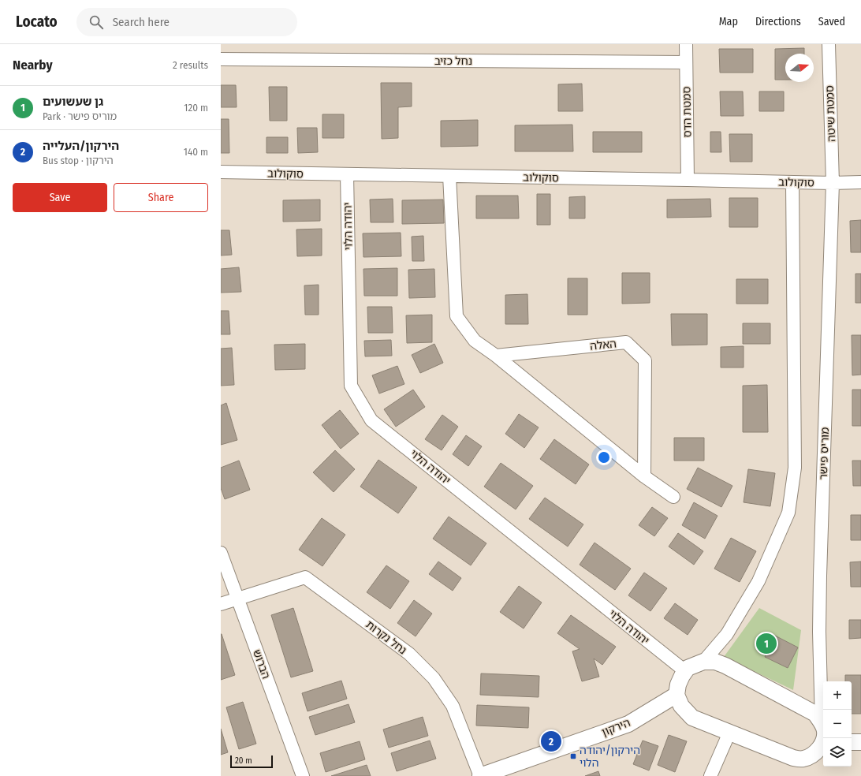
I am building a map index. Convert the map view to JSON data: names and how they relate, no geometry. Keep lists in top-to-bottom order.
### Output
{
  "streets": {
    "street": [
      "נחל כזיב",
      "סמטת הדס",
      "סמטת שיטה",
      "סוקולוב",
      "יהודה הלוי",
      "האלה",
      "מוריס פישר",
      "נחל נקרות",
      "הברוש",
      "הירקון"
    ]
  },
  "crossings": [
    ["נחל כזיב", "סמטת הדס"],
    ["סמטת הדס", "סוקולוב"],
    ["סמטת שיטה", "סוקולוב"],
    ["סמטת שיטה", "מוריס פישר"],
    ["סוקולוב", "יהודה הלוי"],
    ["סוקולוב", "מוריס פישר"],
    ["נחל נקרות", "הברוש"],
    ["נחל נקרות", "הירקון"]
  ],
  "places": {
    "transit": ["הירקון/יהודה הלוי"]
  },
  "scale_bar": "20 m",
  "north": "right",
  "page": {
    "header": "Locato",
    "search": "Search here",
    "nav": ["Map", "Directions", "Saved"],
    "heading": ["Nearby", "2 results"],
    "list": [
      {
        "mark": "1",
        "name": "גן שעשועים",
        "note": "Park · מוריס פישר",
        "value": "120 m"
      },
      {
        "mark": "2",
        "name": "הירקון/העלייה",
        "note": "Bus stop · הירקון",
        "value": "140 m"
      }
    ],
    "buttons": ["Save", "Share"],
    "pins": ["1", "2"],
    "map_buttons": ["+", "−"],
    "scale": "20 m"
  }
}
